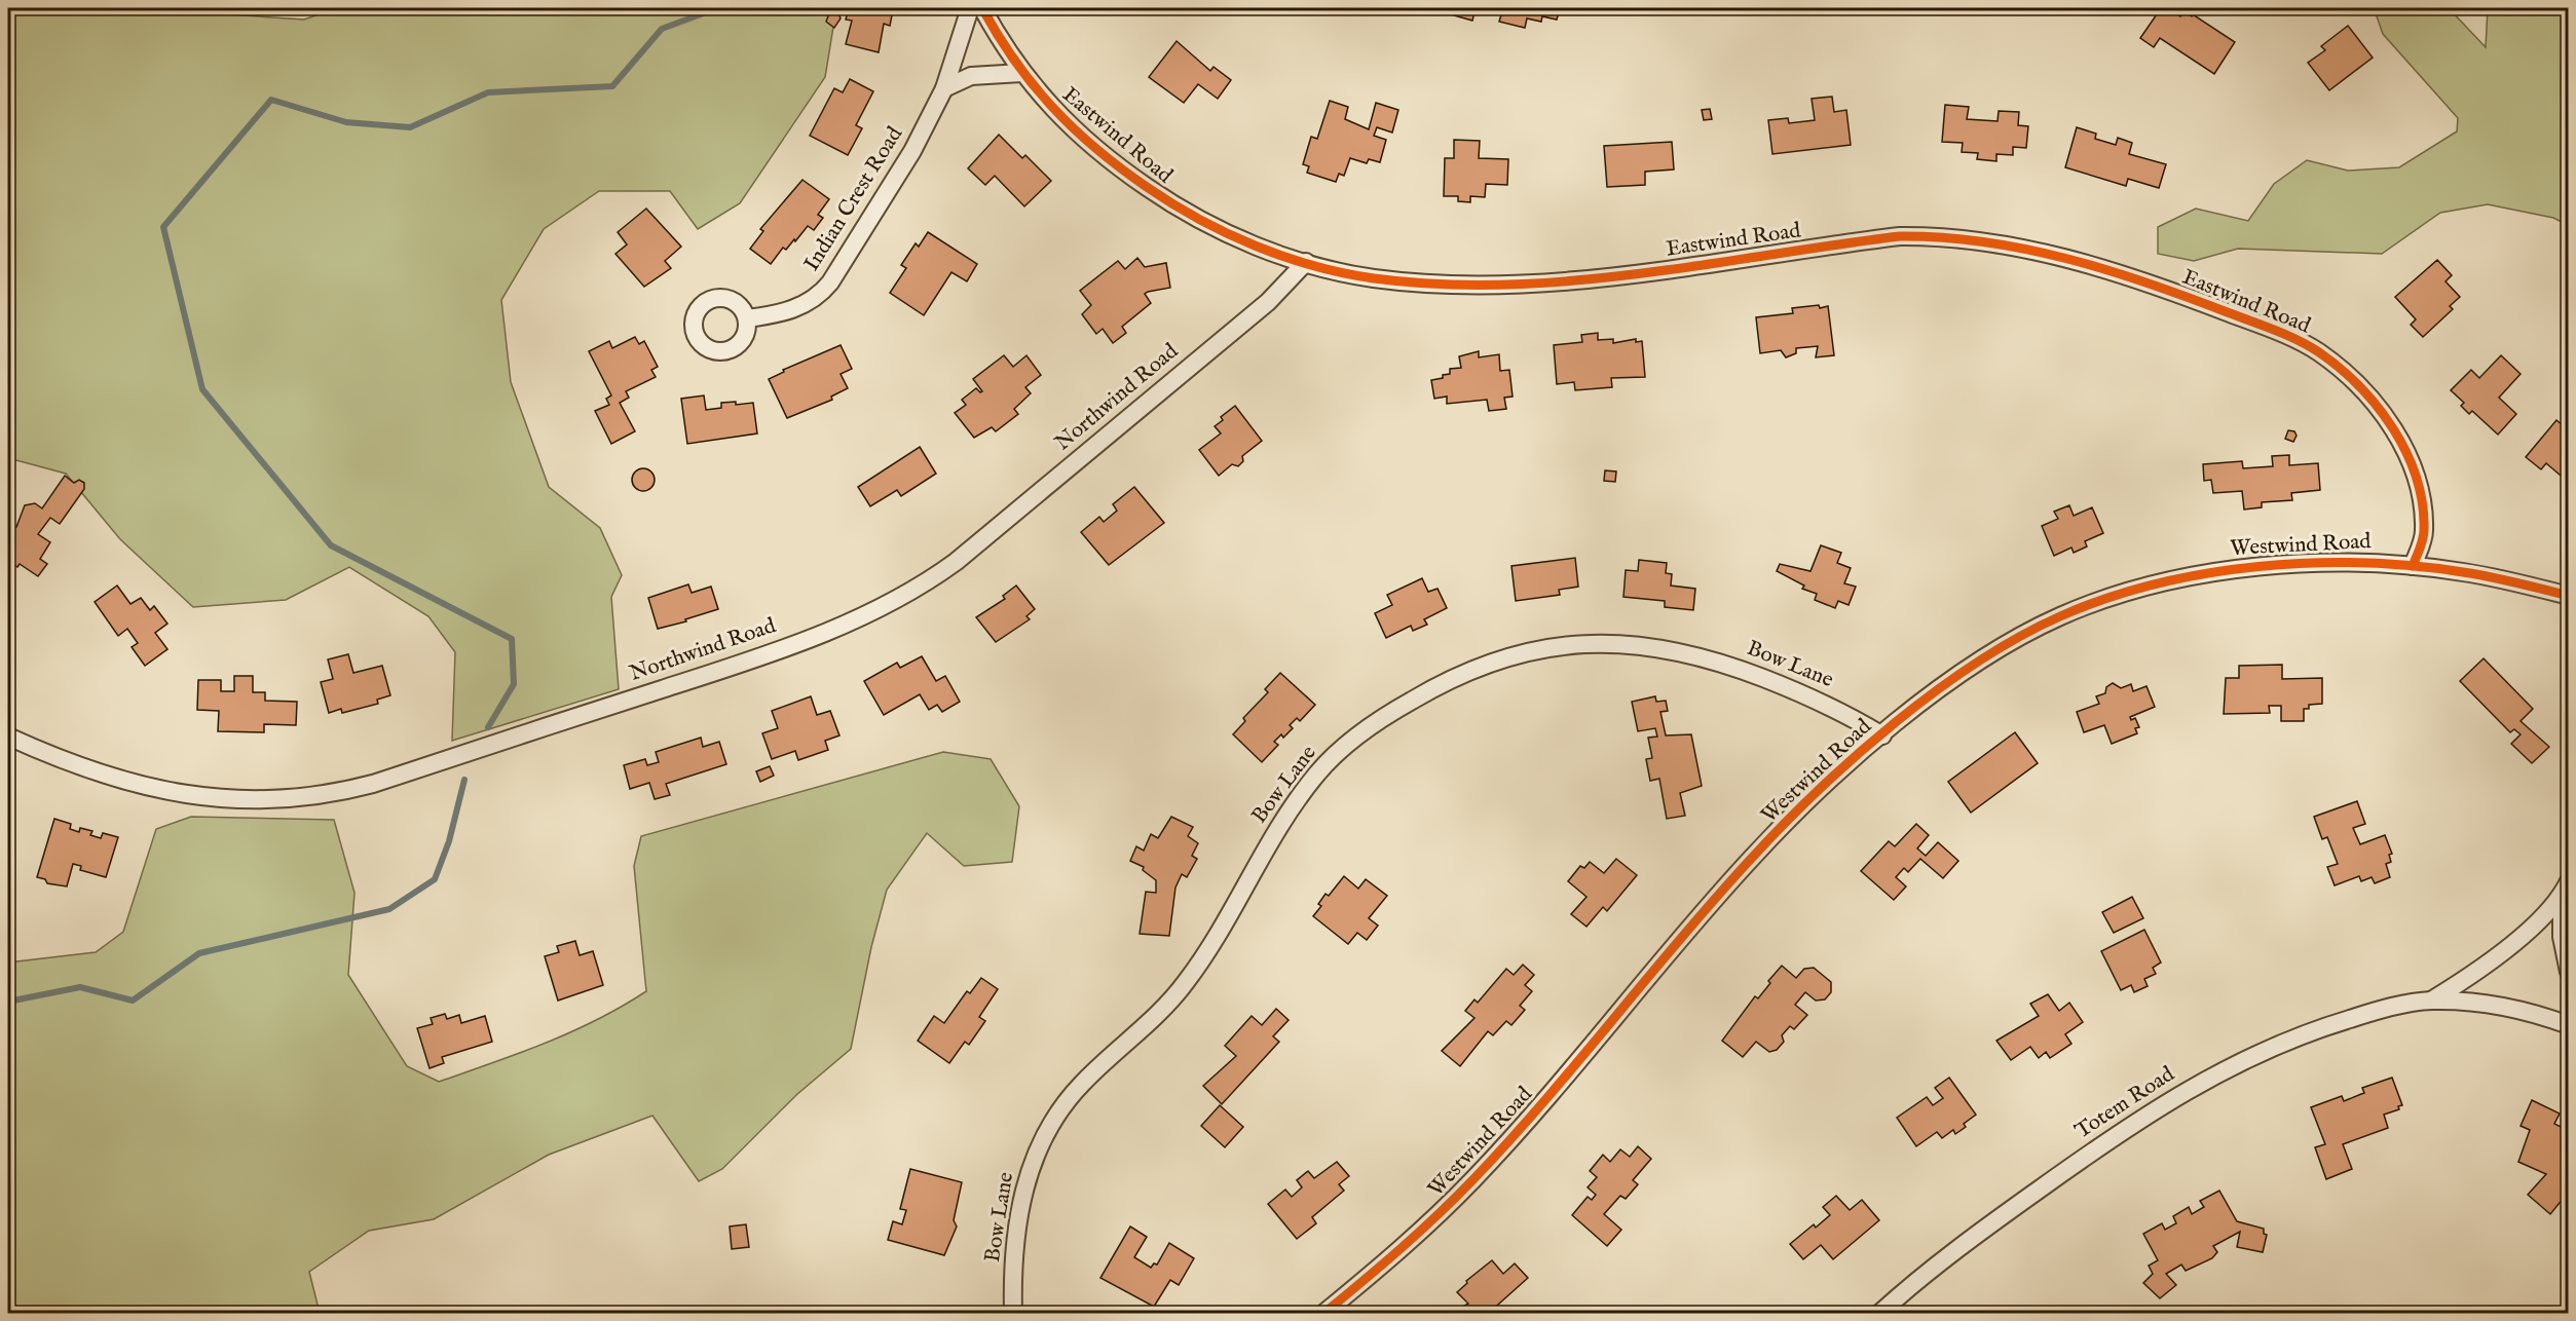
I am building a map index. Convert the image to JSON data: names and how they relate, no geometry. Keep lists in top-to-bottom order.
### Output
{
  "streets": {
    "street": [
      "Eastwind Road",
      "Indian Crest Road",
      "Northwind Road",
      "Westwind Road",
      "Bow Lane",
      "Totem Road"
    ]
  },
  "crossings": [
    ["Eastwind Road", "Northwind Road"],
    ["Eastwind Road", "Westwind Road"],
    ["Westwind Road", "Bow Lane"]
  ]
}
